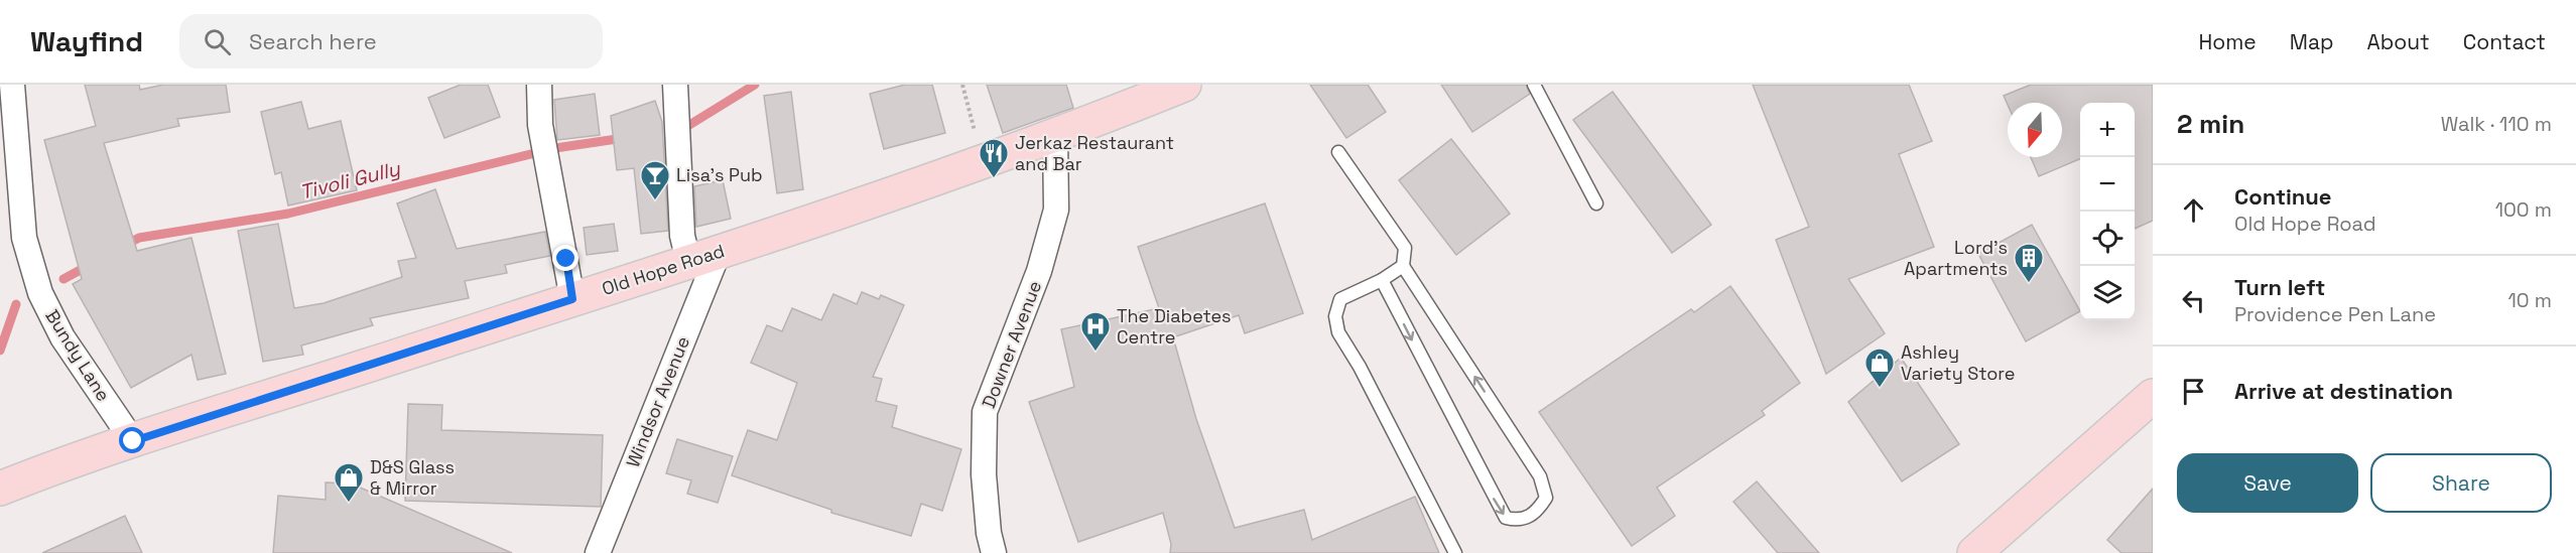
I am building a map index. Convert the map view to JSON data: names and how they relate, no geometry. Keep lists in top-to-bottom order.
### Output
{
  "streets": {
    "main road": ["Old Hope Road"],
    "street": ["Downer Avenue", "Bundy Lane", "Windsor Avenue"]
  },
  "crossings": [
    ["Old Hope Road", "Downer Avenue"],
    ["Old Hope Road", "Bundy Lane"],
    ["Old Hope Road", "Windsor Avenue"]
  ],
  "water": ["Tivoli Gully"],
  "places": {
    "restaurant": ["Jerkaz Restaurant and Bar"],
    "bar": ["Lisa's Pub"],
    "building": ["Lord's Apartments"],
    "hospital": ["The Diabetes Centre"],
    "shop": ["Ashley Variety Store", "D&S Glass & Mirror"]
  },
  "north": "bottom",
  "page": {
    "header": "Wayfind",
    "search": "Search here",
    "nav": [
      "Home",
      "Map",
      "About",
      "Contact"
    ],
    "heading": ["2 min", "Walk · 110 m"],
    "map_buttons": ["+", "−"],
    "list": [
      ["Continue", "Old Hope Road", "100 m"],
      ["Turn left", "Providence Pen Lane", "10 m"],
      "Arrive at destination"
    ],
    "buttons": ["Save", "Share"]
  }
}
